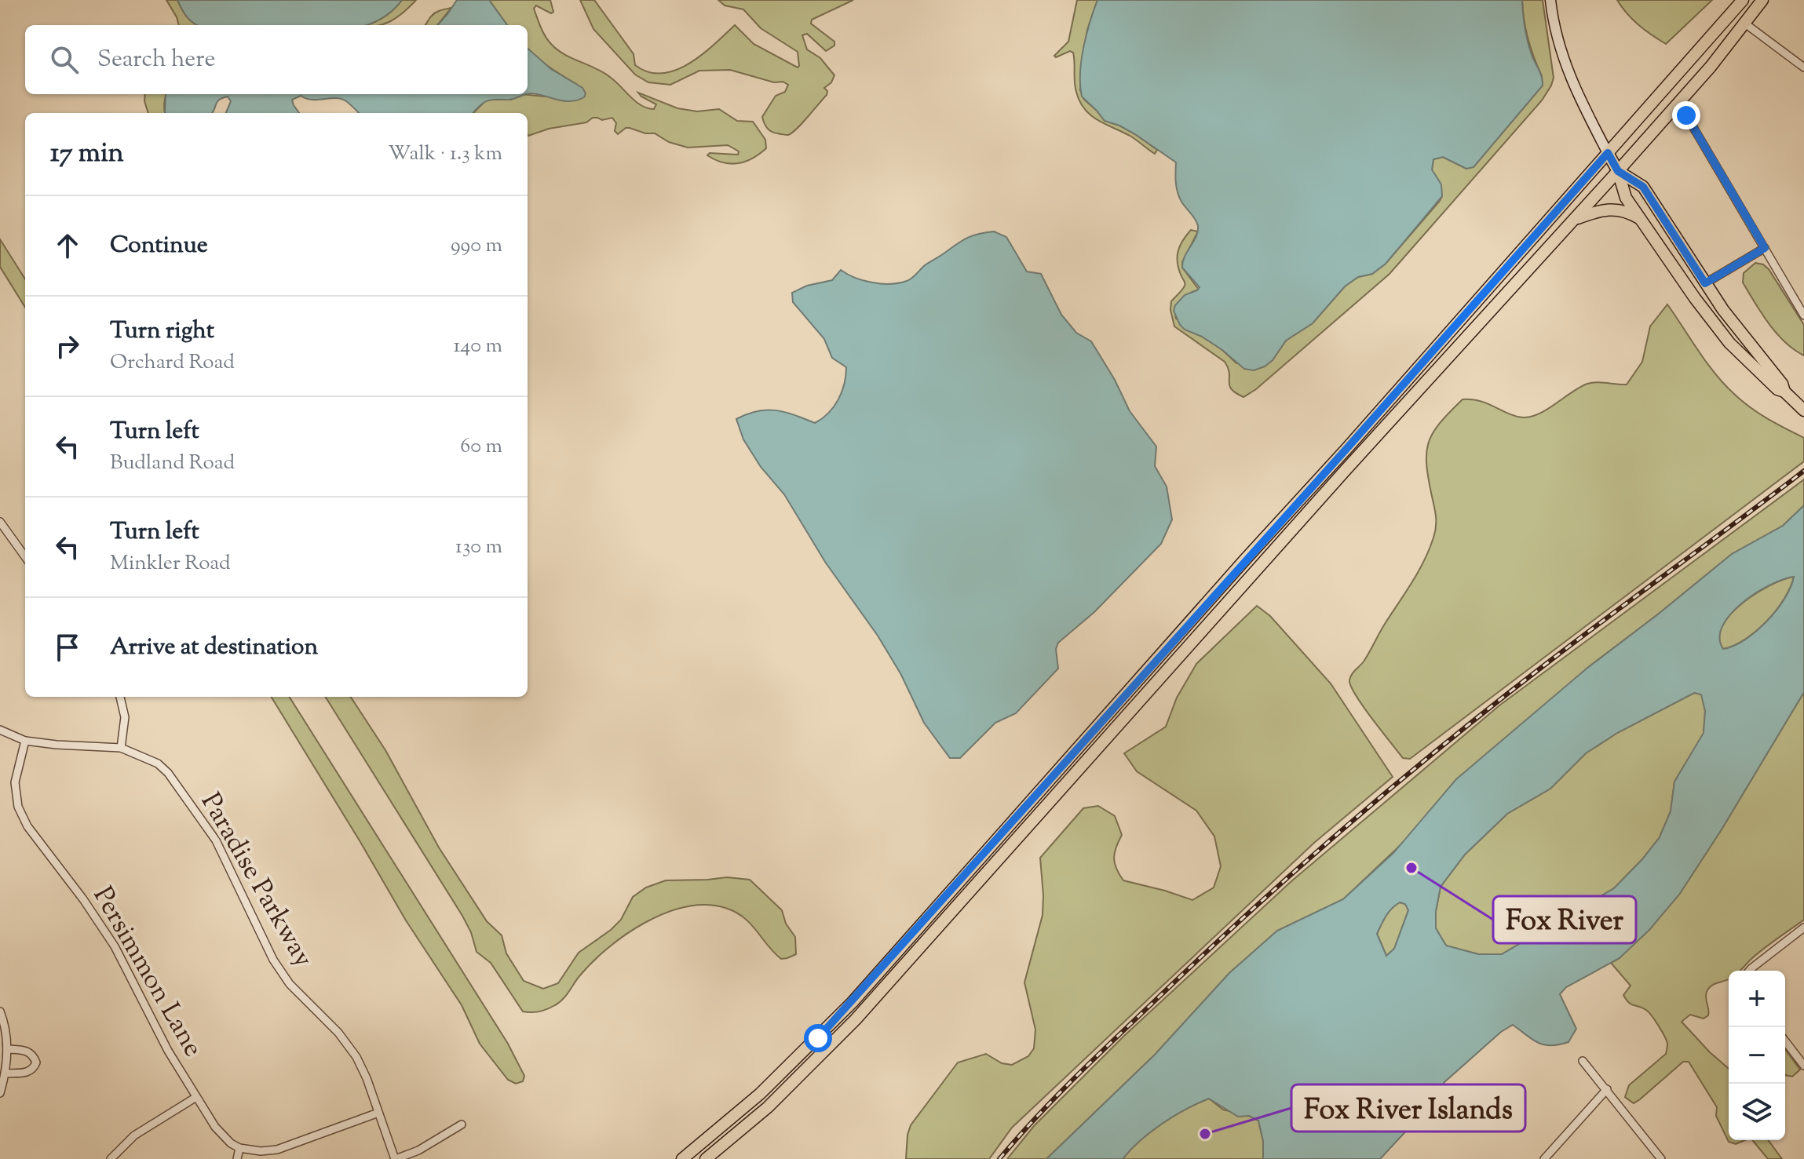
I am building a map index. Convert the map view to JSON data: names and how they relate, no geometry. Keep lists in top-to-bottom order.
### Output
{
  "streets": {
    "street": ["Paradise Parkway", "Persimmon Lane"]
  },
  "crossings": [
    ["Paradise Parkway", "Persimmon Lane"]
  ],
  "places": ["Fox River", "Fox River Islands"],
  "page": {
    "search": "Search here",
    "heading": ["17 min", "Walk · 1.3 km"],
    "list": [
      ["Continue", "990 m"],
      ["Turn right", "Orchard Road", "140 m"],
      ["Turn left", "Budland Road", "60 m"],
      ["Turn left", "Minkler Road", "130 m"],
      "Arrive at destination"
    ],
    "map_buttons": ["+", "−"]
  }
}
